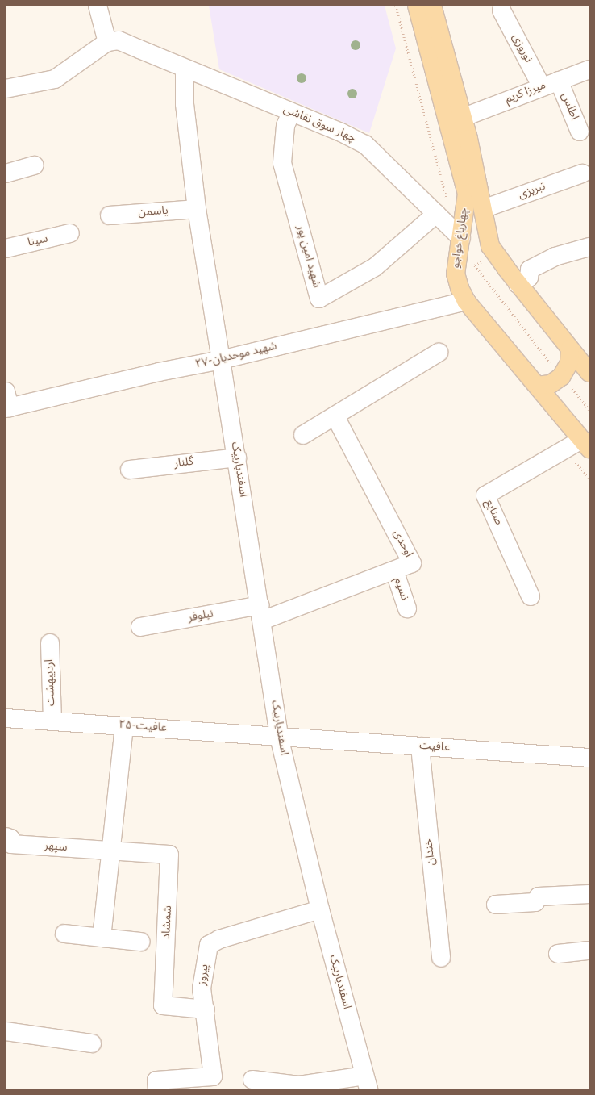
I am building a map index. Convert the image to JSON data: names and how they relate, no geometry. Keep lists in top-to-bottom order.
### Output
{
  "streets": {
    "main road": ["چهارباغ خواجو"],
    "street": [
      "نوروزی",
      "میرزا کریم",
      "اطلس",
      "چهار سوق نقاشی",
      "تبریزی",
      "یاسمن",
      "سینا",
      "شهید امین پور",
      "۲۷-شهید موحدیان",
      "گلنار",
      "اسفندیاربیک",
      "صنایع",
      "اوحدی",
      "نسیم",
      "نیلوفر",
      "اردیبهشت",
      "۲۵-عافیت",
      "عافیت",
      "سپهر",
      "خندان",
      "شمشاد",
      "پیروز"
    ]
  },
  "crossings": [
    ["نوروزی", "میرزا کریم"],
    ["میرزا کریم", "اطلس"],
    ["میرزا کریم", "چهارباغ خواجو"],
    ["چهار سوق نقاشی", "چهارباغ خواجو"],
    ["چهار سوق نقاشی", "شهید امین پور"],
    ["تبریزی", "چهارباغ خواجو"],
    ["چهارباغ خواجو", "۲۷-شهید موحدیان"],
    ["چهارباغ خواجو", "صنایع"],
    ["۲۷-شهید موحدیان", "اسفندیاربیک"],
    ["گلنار", "اسفندیاربیک"],
    ["اسفندیاربیک", "اوحدی"],
    ["اسفندیاربیک", "نیلوفر"],
    ["اسفندیاربیک", "۲۵-عافیت"],
    ["اسفندیاربیک", "عافیت"],
    ["اسفندیاربیک", "پیروز"],
    ["اوحدی", "نسیم"],
    ["اوحدی", "نیلوفر"],
    ["اردیبهشت", "۲۵-عافیت"],
    ["۲۵-عافیت", "عافیت"],
    ["عافیت", "خندان"],
    ["سپهر", "شمشاد"],
    ["شمشاد", "پیروز"]
  ]
}
